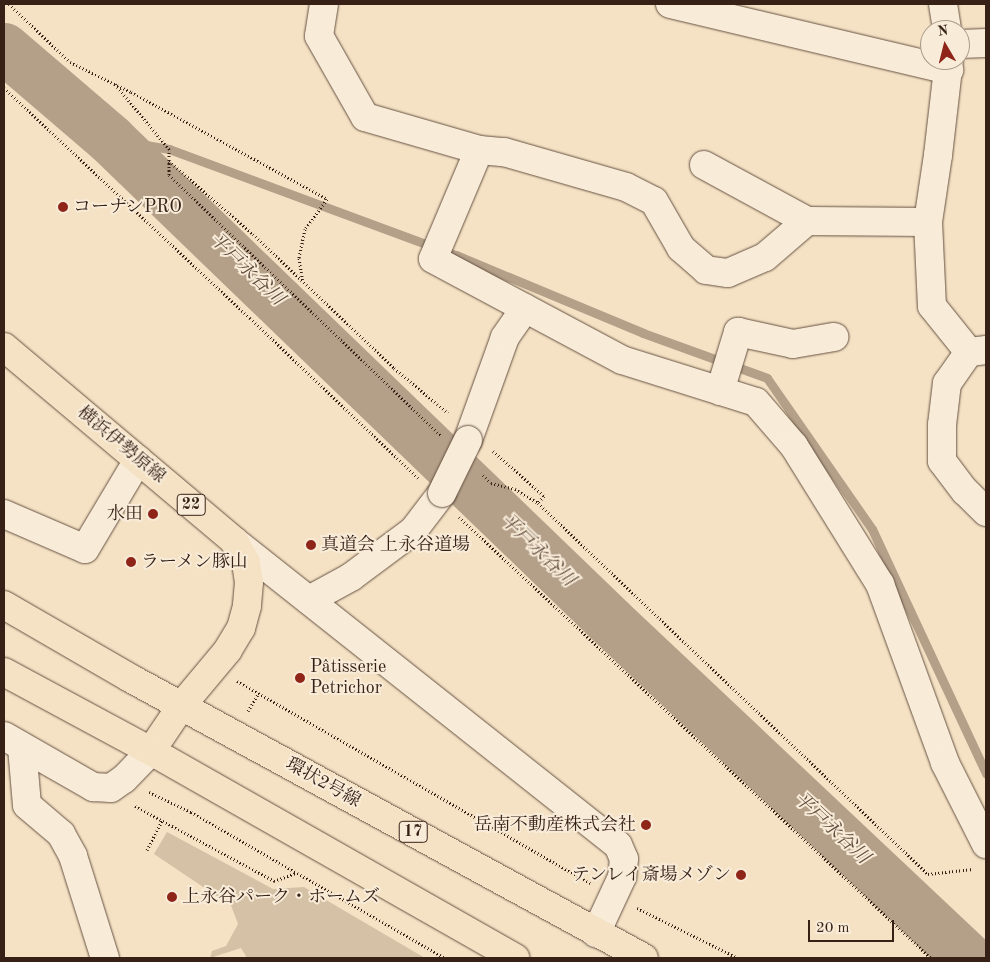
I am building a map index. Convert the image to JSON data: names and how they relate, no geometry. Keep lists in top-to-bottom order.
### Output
{
  "streets": {
    "main road": [
      "横浜伊勢原線",
      "22",
      "環状2号線",
      "17"
    ]
  },
  "crossings": [
    ["横浜伊勢原線", "環状2号線"]
  ],
  "water": ["平戸永谷川"],
  "places": [
    "コーナンPRO",
    "水田",
    "真道会 上永谷道場",
    "ラーメン豚山",
    "Pâtisserie Petrichor",
    "岳南不動産株式会社",
    "テンレイ斎場メゾン",
    "上永谷パーク・ホームズ"
  ],
  "scale_bar": "20 m",
  "north": "top"
}
